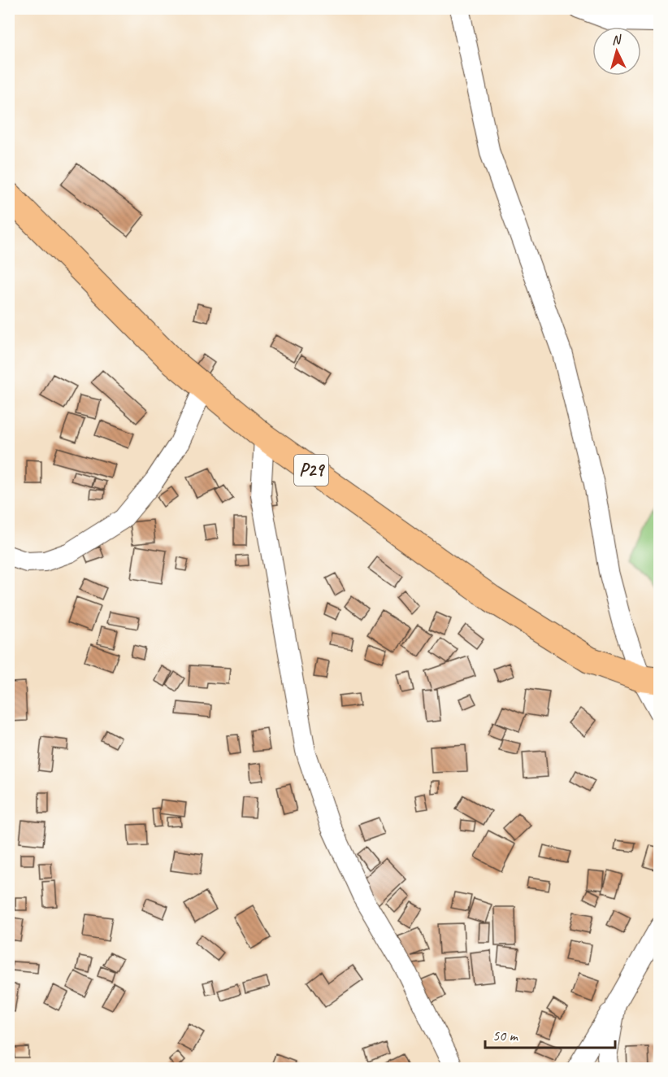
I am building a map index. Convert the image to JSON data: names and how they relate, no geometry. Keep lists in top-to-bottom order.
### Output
{
  "streets": {
    "main road": ["P29"]
  },
  "scale_bar": "50 m",
  "north": "top"
}
